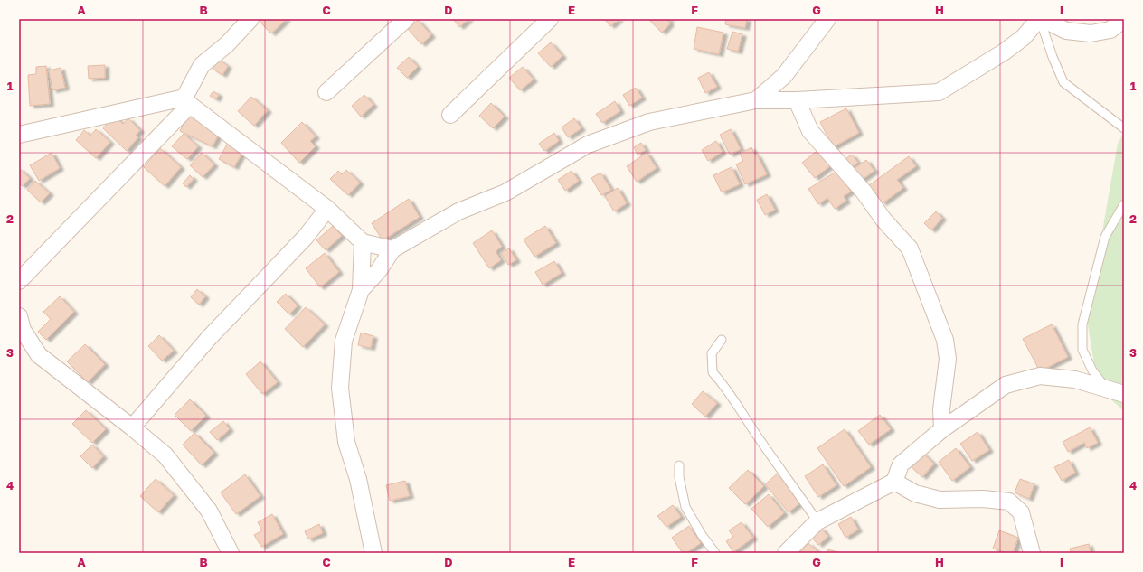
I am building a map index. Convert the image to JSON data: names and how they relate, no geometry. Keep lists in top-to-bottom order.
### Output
{
  "grid": {
    "columns": [
      "A",
      "B",
      "C",
      "D",
      "E",
      "F",
      "G",
      "H",
      "I"
    ],
    "rows": [
      "1",
      "2",
      "3",
      "4"
    ]
  }
}
